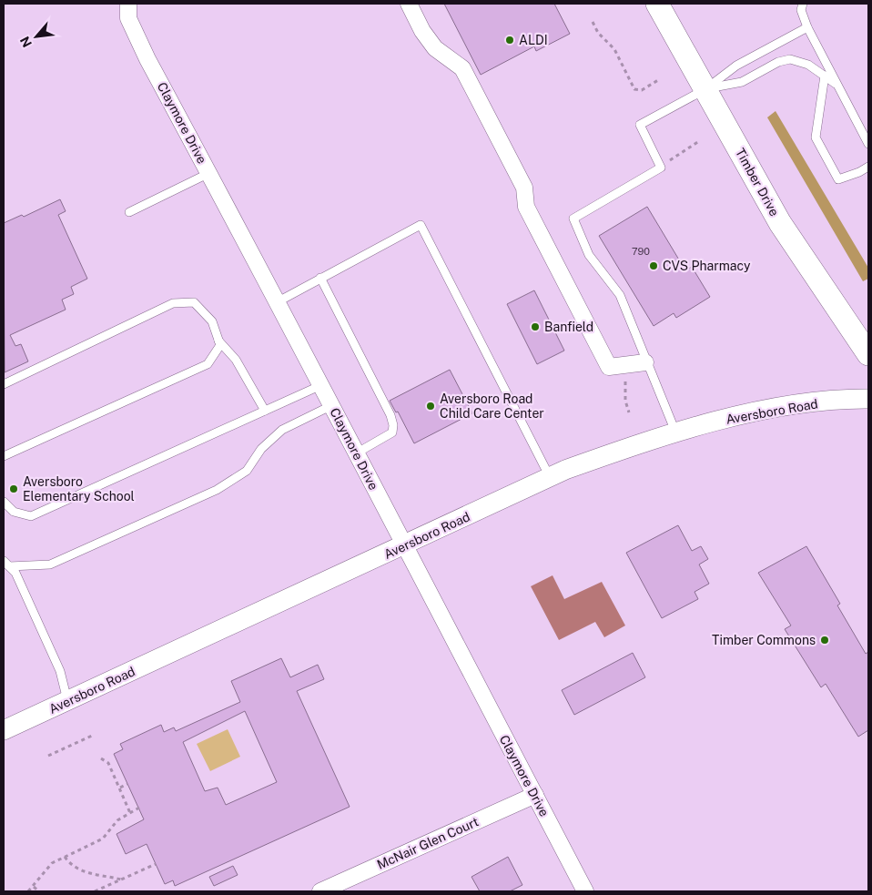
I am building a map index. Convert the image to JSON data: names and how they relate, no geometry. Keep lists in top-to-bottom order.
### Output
{
  "streets": {
    "main road": ["Timber Drive"],
    "street": ["Claymore Drive", "Aversboro Road", "McNair Glen Court"]
  },
  "crossings": [
    ["Claymore Drive", "Aversboro Road"],
    ["Claymore Drive", "McNair Glen Court"]
  ],
  "places": [
    "ALDI",
    "CVS Pharmacy",
    "Banfield",
    "Aversboro Road Child Care Center",
    "Aversboro Elementary School",
    "Timber Commons"
  ],
  "house_numbers": ["790"],
  "north": "bottom left"
}
